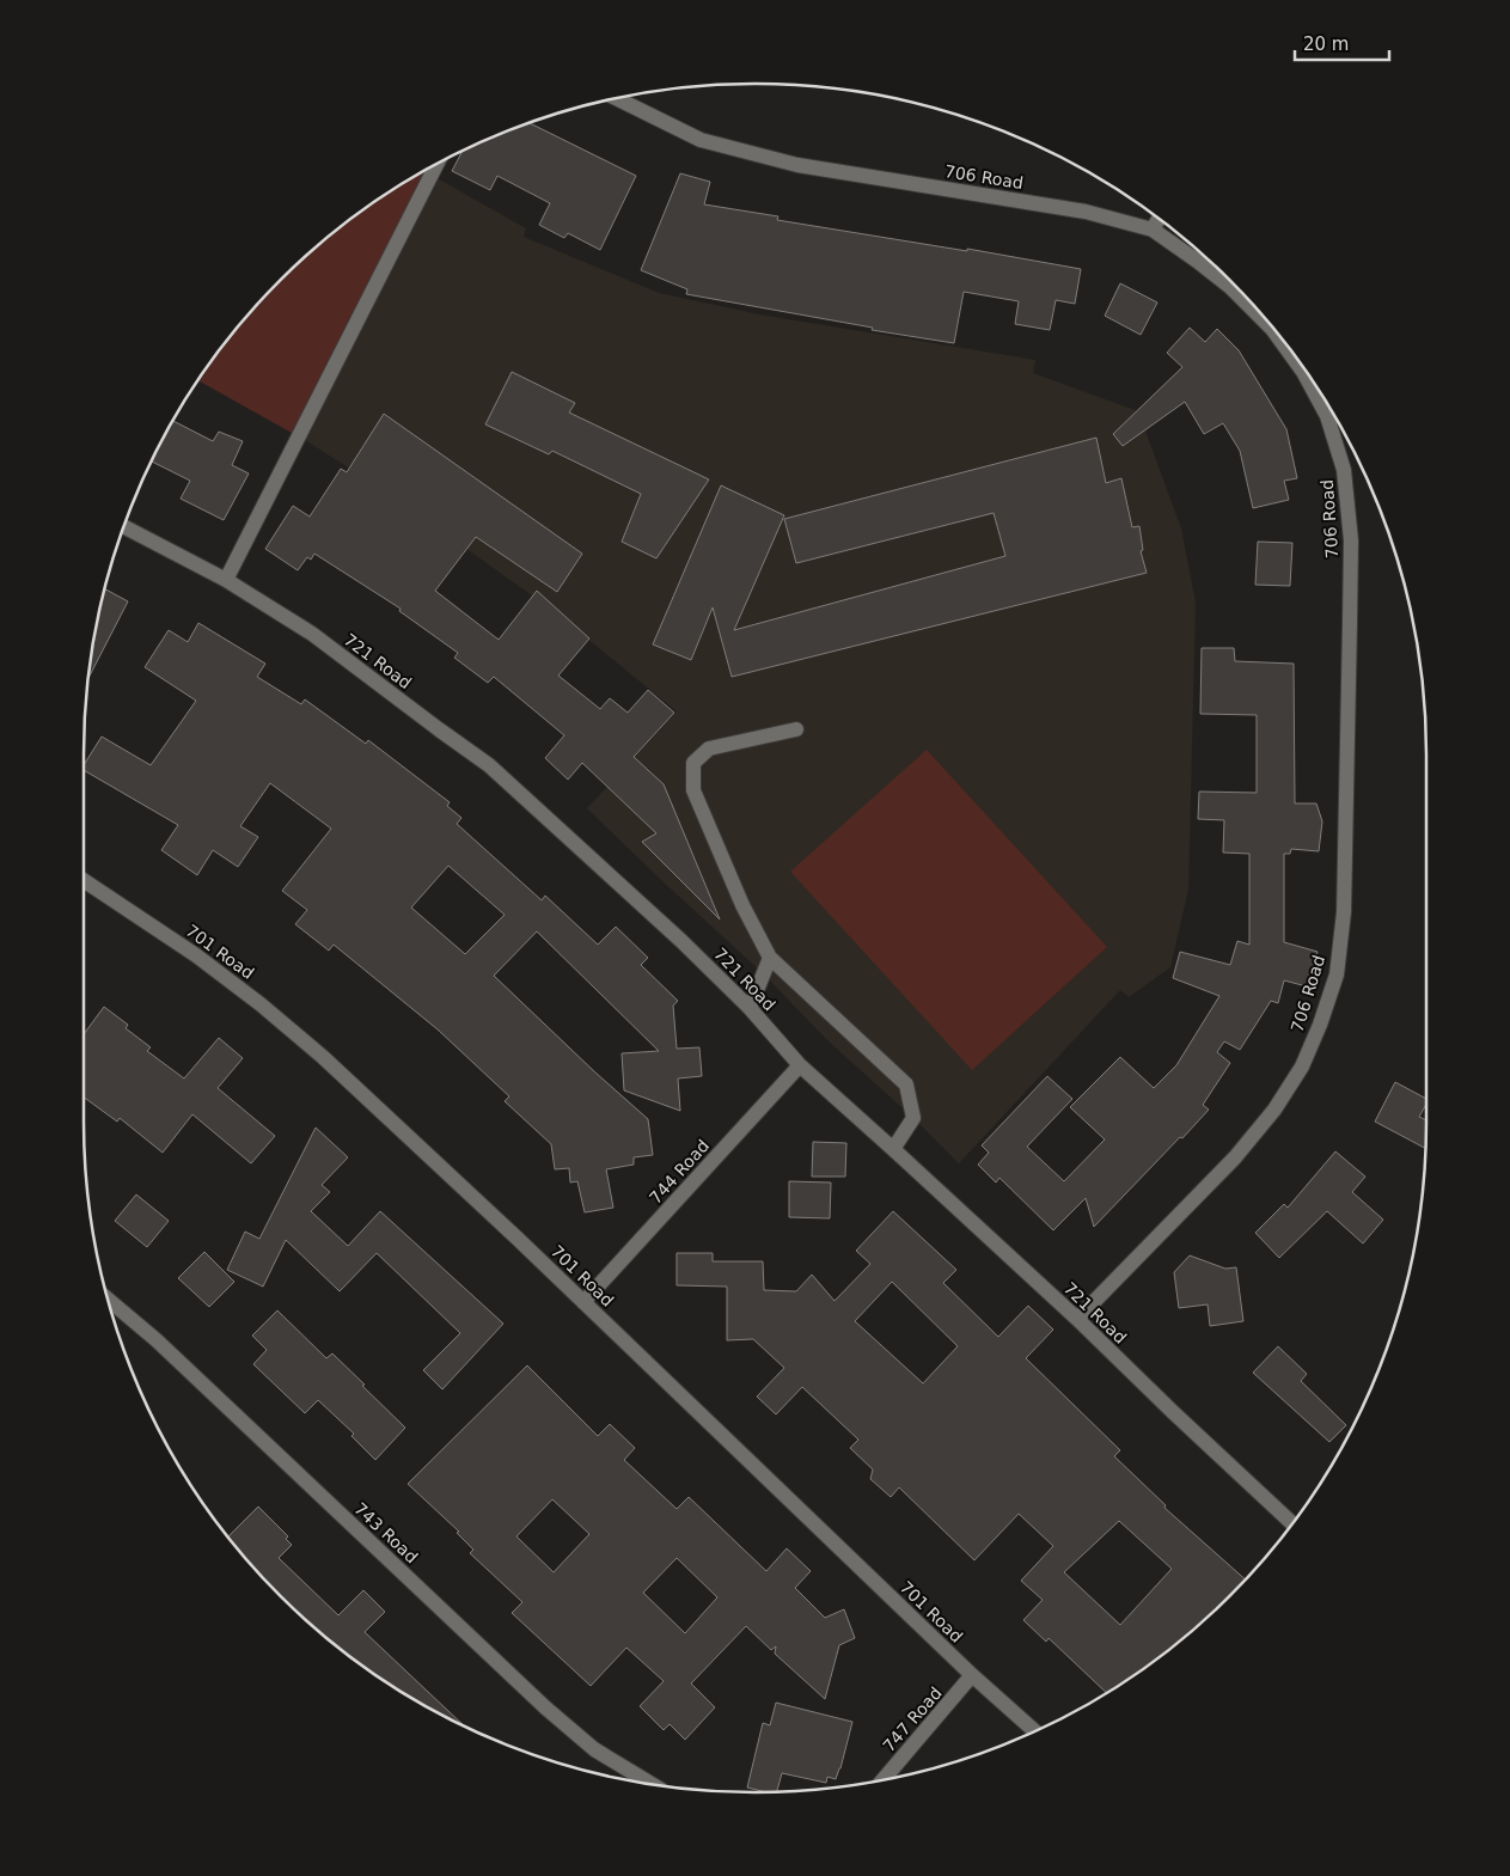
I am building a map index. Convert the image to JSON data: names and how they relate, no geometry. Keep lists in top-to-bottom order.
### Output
{
  "streets": {
    "street": [
      "706 Road",
      "721 Road",
      "701 Road",
      "744 Road",
      "743 Road",
      "747 Road"
    ]
  },
  "crossings": [
    ["706 Road", "721 Road"],
    ["721 Road", "744 Road"],
    ["701 Road", "744 Road"],
    ["701 Road", "747 Road"]
  ],
  "scale_bar": "20 m"
}
